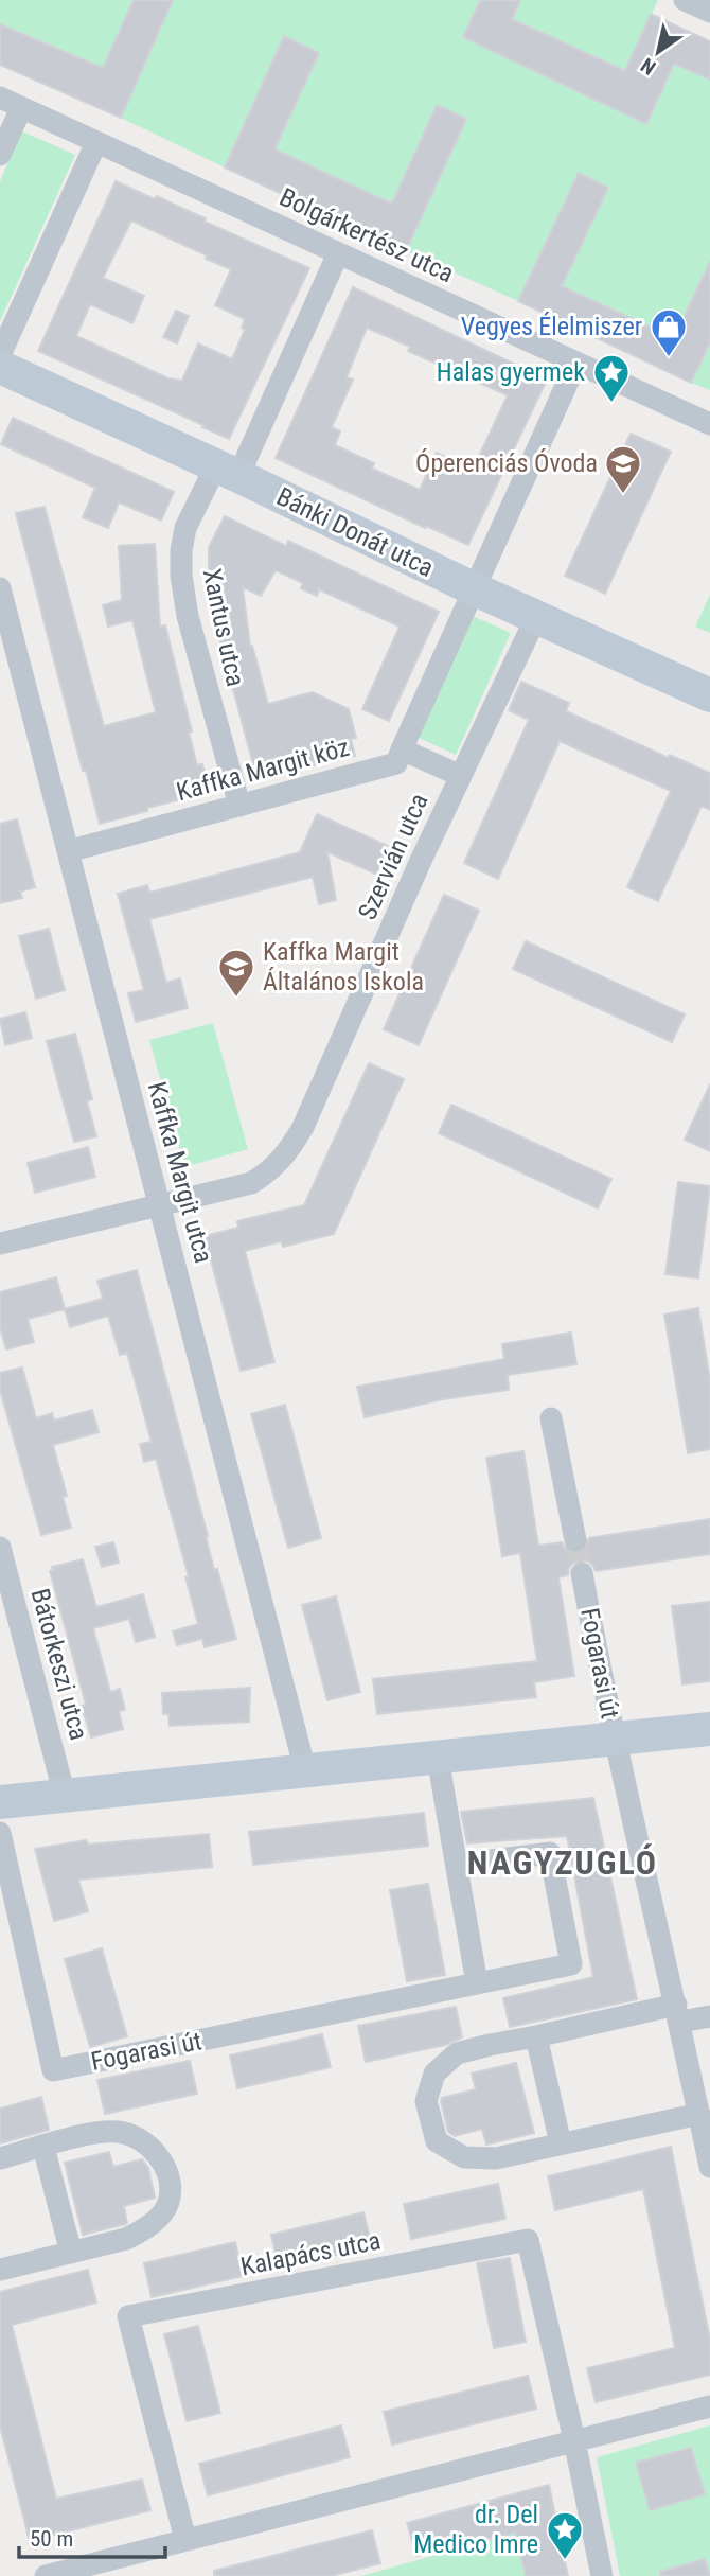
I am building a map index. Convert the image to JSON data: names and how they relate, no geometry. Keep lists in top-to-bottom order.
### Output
{
  "streets": {
    "street": [
      "Bolgárkertész utca",
      "Bánki Donát utca",
      "Xantus utca",
      "Kaffka Margit köz",
      "Szervián utca",
      "Kaffka Margit utca",
      "Fogarasi út",
      "Bátorkeszi utca",
      "Kalapács utca"
    ]
  },
  "crossings": [
    ["Bolgárkertész utca", "Xantus utca"],
    ["Bánki Donát utca", "Xantus utca"],
    ["Bánki Donát utca", "Szervián utca"],
    ["Xantus utca", "Kaffka Margit köz"],
    ["Kaffka Margit köz", "Kaffka Margit utca"],
    ["Szervián utca", "Kaffka Margit utca"],
    ["Kaffka Margit utca", "Fogarasi út"],
    ["Fogarasi út", "Bátorkeszi utca"]
  ],
  "districts": ["NAGYZUGLÓ"],
  "places": {
    "shop": ["Vegyes Élelmiszer"],
    "place": ["Halas gyermek", "dr. Del Medico Imre"],
    "school or university": ["Óperenciás Óvoda", "Kaffka Margit Általános Iskola"]
  },
  "scale_bar": "50 m",
  "north": "bottom left"
}
